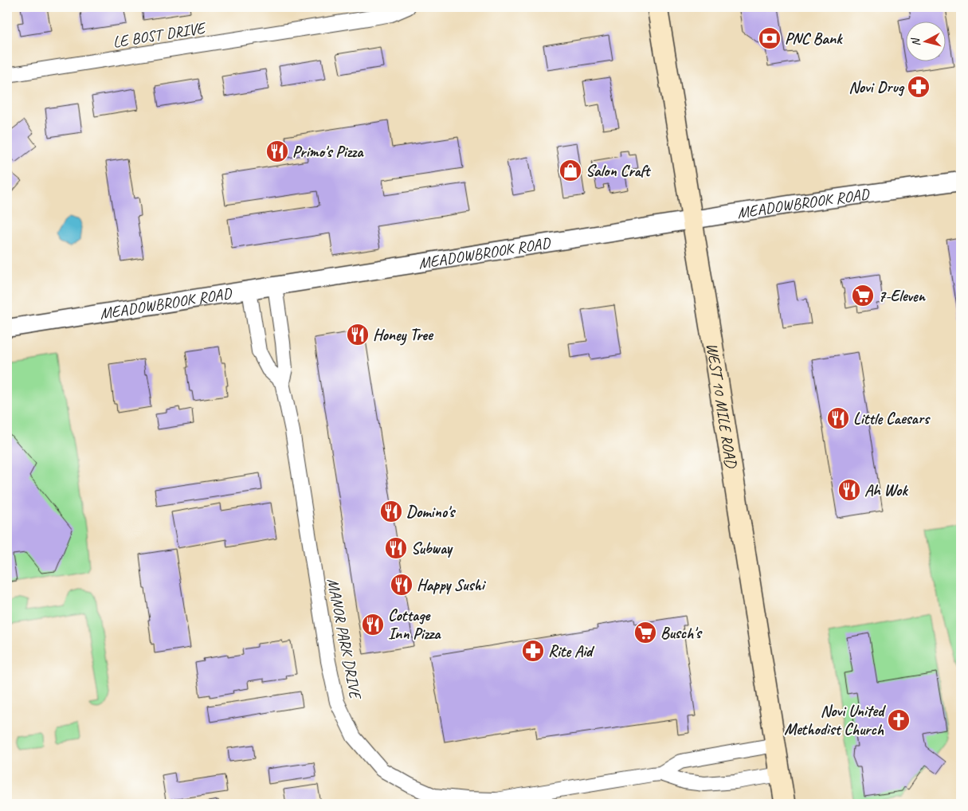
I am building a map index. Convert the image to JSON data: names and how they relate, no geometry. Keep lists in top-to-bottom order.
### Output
{
  "streets": {
    "main road": ["WEST 10 MILE ROAD"],
    "street": ["LE BOST DRIVE", "MEADOWBROOK ROAD", "MANOR PARK DRIVE"]
  },
  "crossings": [
    ["MEADOWBROOK ROAD", "WEST 10 MILE ROAD"],
    ["MEADOWBROOK ROAD", "MANOR PARK DRIVE"],
    ["WEST 10 MILE ROAD", "MANOR PARK DRIVE"]
  ],
  "places": {
    "bank": ["PNC Bank"],
    "pharmacy": ["Novi Drug", "Rite Aid"],
    "restaurant": [
      "Primo's Pizza",
      "Honey Tree",
      "Little Caesars",
      "Ah Wok",
      "Domino's",
      "Subway",
      "Happy Sushi",
      "Cottage Inn Pizza"
    ],
    "shop": ["Salon Craft"],
    "supermarket": ["7-Eleven", "Busch's"],
    "church": ["Novi United Methodist Church"]
  },
  "north": "left"
}
